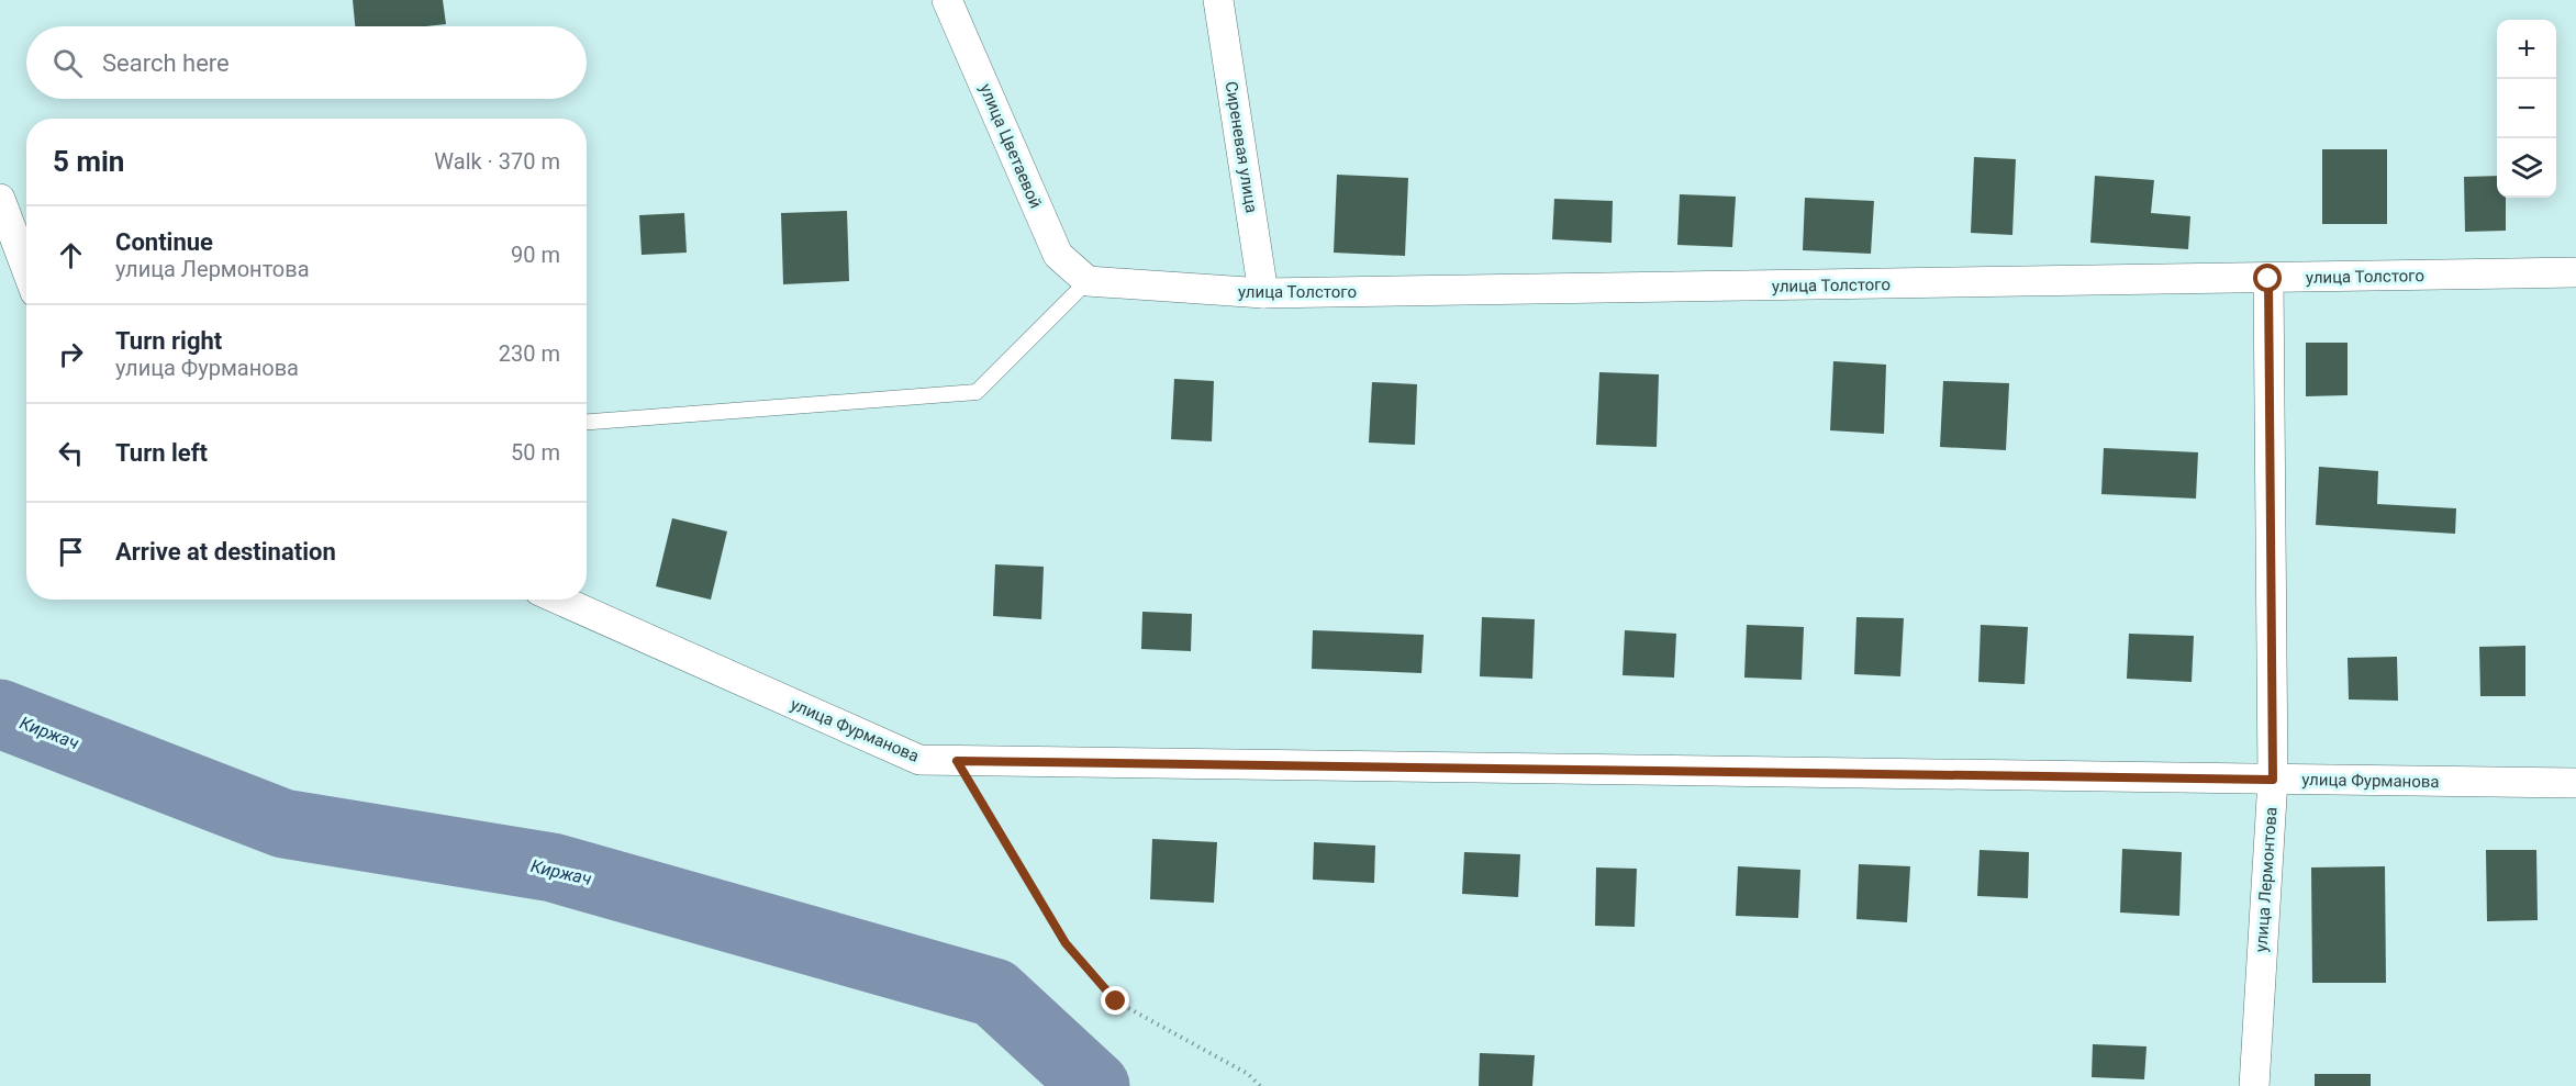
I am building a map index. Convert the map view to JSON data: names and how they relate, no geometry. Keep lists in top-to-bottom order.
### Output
{
  "streets": {
    "street": [
      "улица Цветаевой",
      "Сиреневая улица",
      "улица Толстого",
      "улица Фурманова",
      "улица Лермонтова"
    ]
  },
  "crossings": [
    ["улица Цветаевой", "улица Толстого"],
    ["Сиреневая улица", "улица Толстого"],
    ["улица Толстого", "улица Лермонтова"],
    ["улица Фурманова", "улица Лермонтова"]
  ],
  "water": ["Киржач"],
  "page": {
    "map_buttons": ["+", "−"],
    "search": "Search here",
    "heading": ["5 min", "Walk · 370 m"],
    "list": [
      ["Continue", "улица Лермонтова", "90 m"],
      ["Turn right", "улица Фурманова", "230 m"],
      ["Turn left", "50 m"],
      "Arrive at destination"
    ]
  }
}
